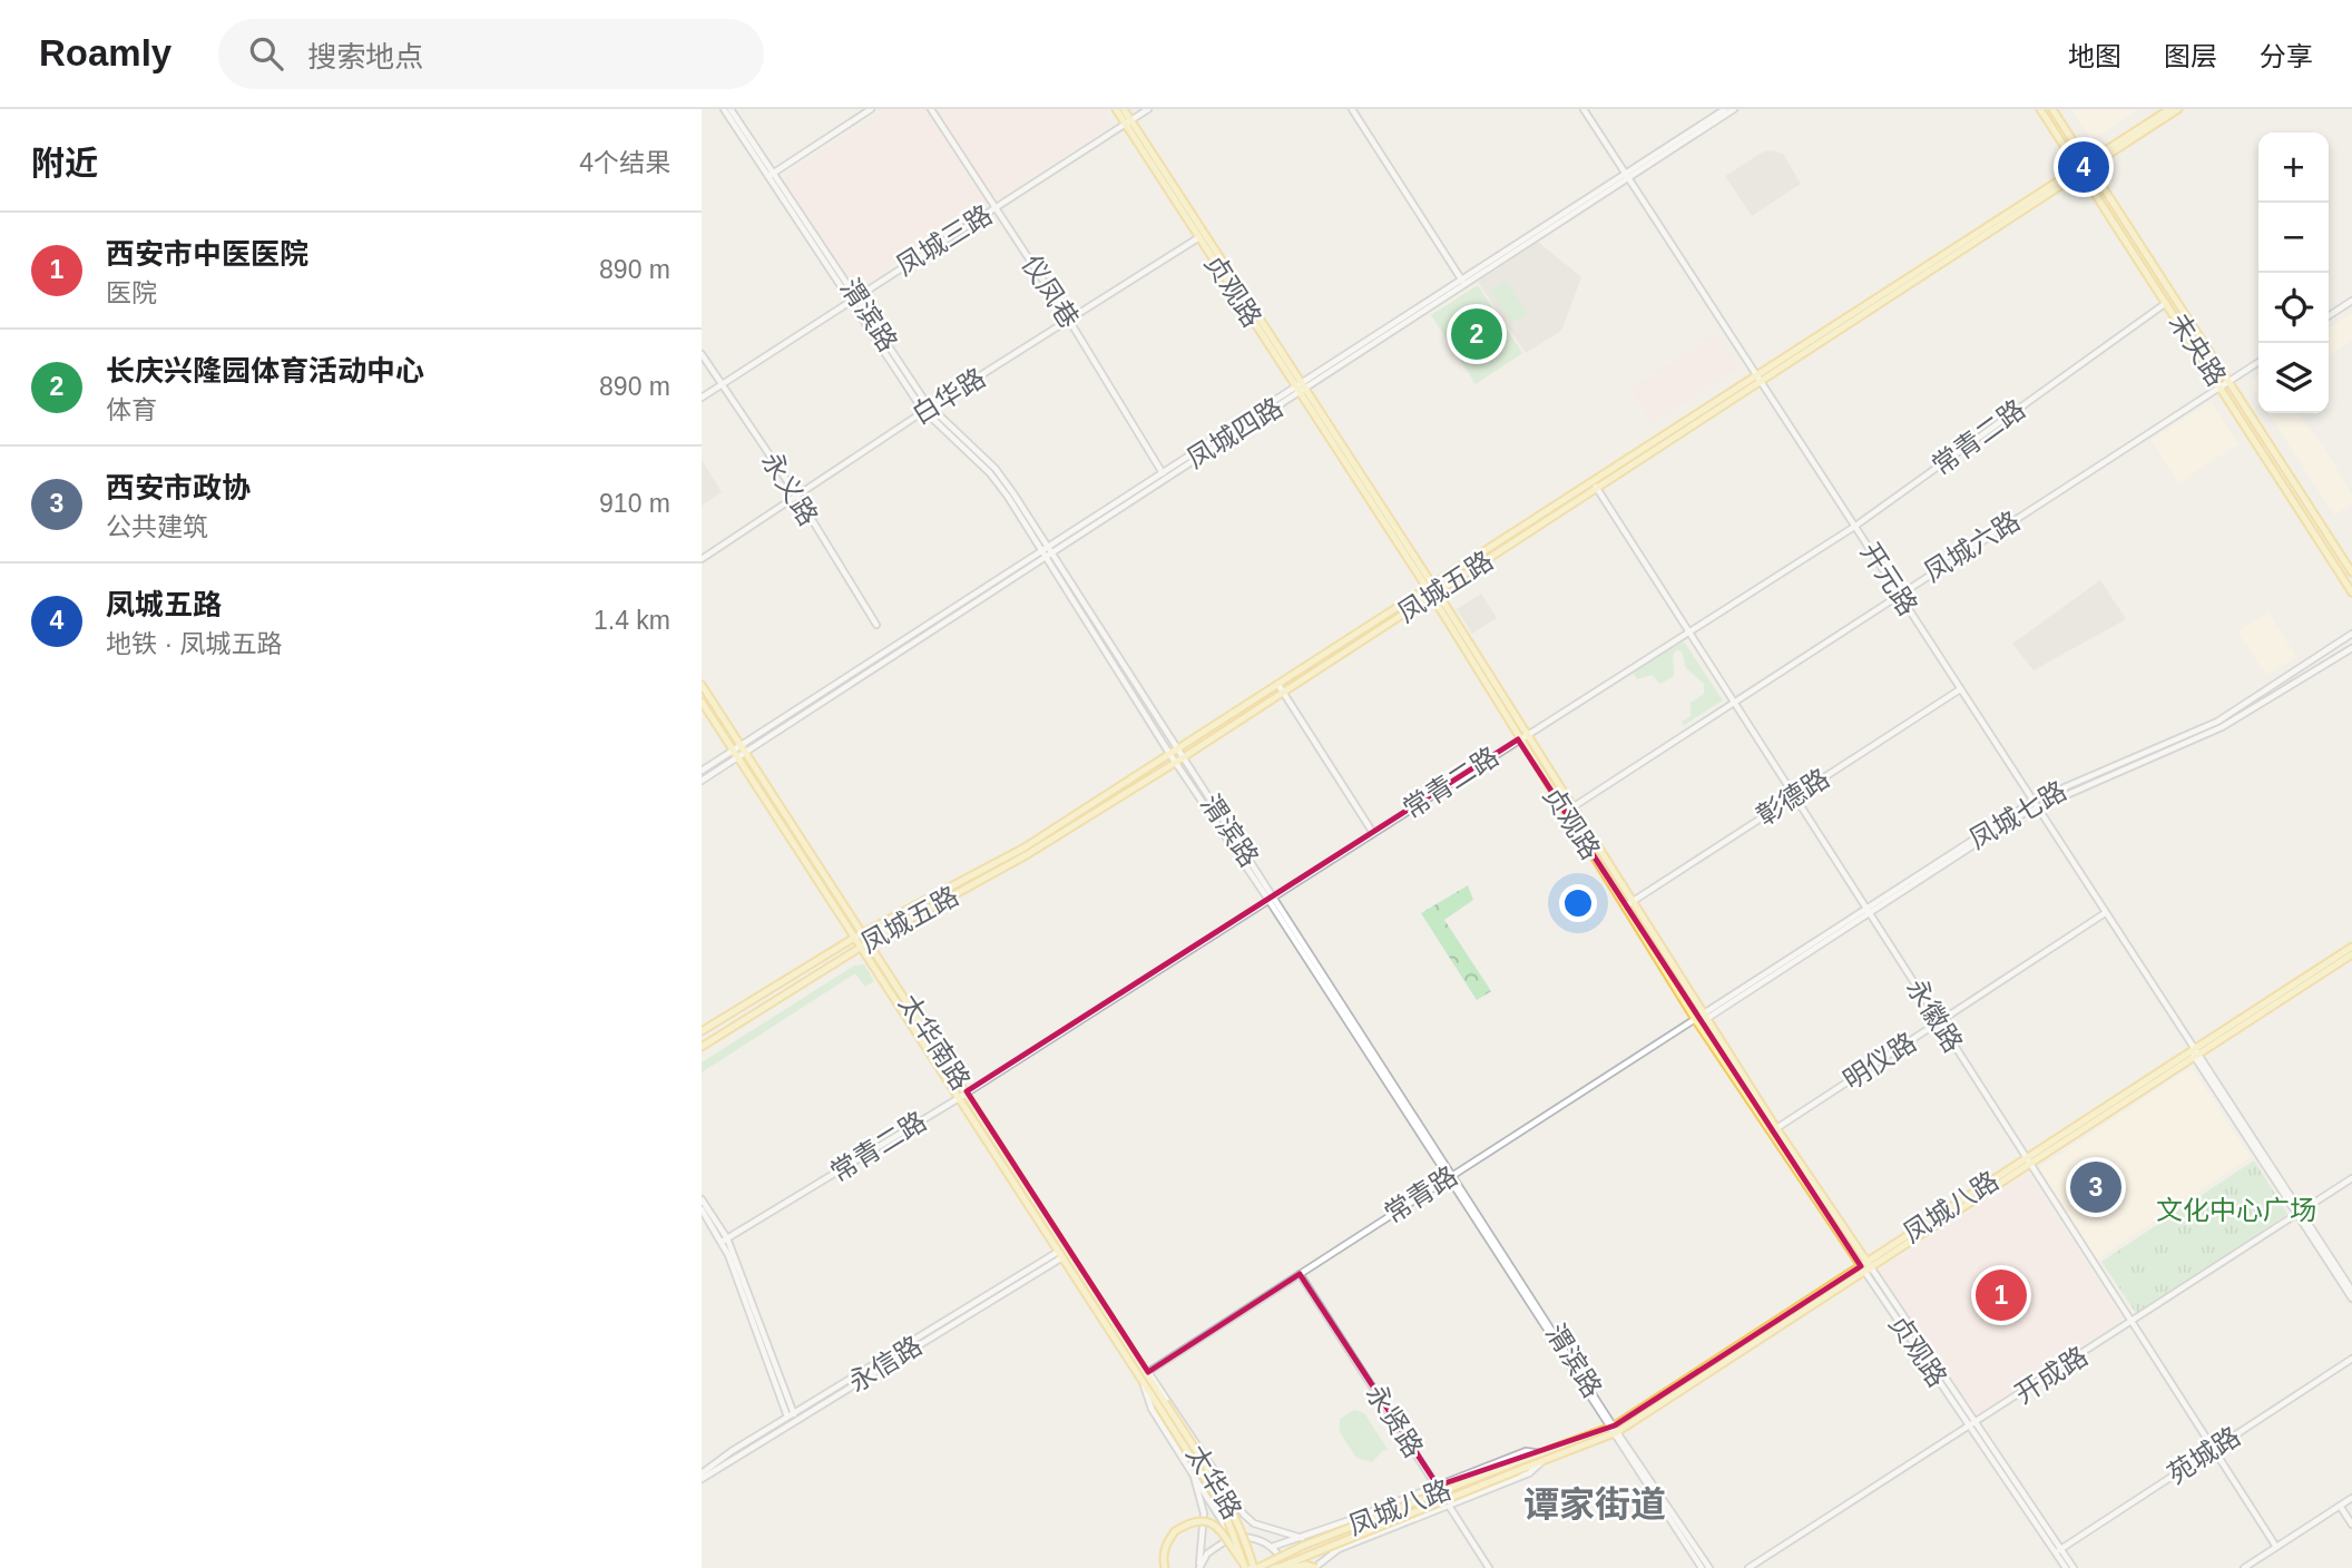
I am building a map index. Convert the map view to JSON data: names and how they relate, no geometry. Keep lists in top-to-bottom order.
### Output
{
  "streets": {
    "main road": [
      "贞观路",
      "未央路",
      "凤城五路",
      "太华南路",
      "凤城八路",
      "太华路"
    ],
    "street": [
      "凤城三路",
      "仪凤巷",
      "渭滨路",
      "白华路",
      "凤城四路",
      "常青二路",
      "永义路",
      "凤城六路",
      "开元路",
      "彰德路",
      "凤城七路",
      "永徽路",
      "明仪路",
      "常青路",
      "永信路",
      "开成路",
      "永贤路",
      "苑城路"
    ]
  },
  "crossings": [
    ["凤城三路", "贞观路"],
    ["凤城三路", "仪凤巷"],
    ["凤城三路", "渭滨路"],
    ["凤城三路", "永义路"],
    ["贞观路", "白华路"],
    ["贞观路", "凤城四路"],
    ["贞观路", "常青二路"],
    ["贞观路", "凤城六路"],
    ["贞观路", "凤城五路"],
    ["贞观路", "彰德路"],
    ["贞观路", "凤城七路"],
    ["贞观路", "明仪路"],
    ["贞观路", "常青路"],
    ["贞观路", "凤城八路"],
    ["贞观路", "开成路"],
    ["贞观路", "苑城路"],
    ["仪凤巷", "白华路"],
    ["仪凤巷", "凤城四路"],
    ["渭滨路", "白华路"],
    ["渭滨路", "凤城四路"],
    ["渭滨路", "常青二路"],
    ["渭滨路", "凤城五路"],
    ["渭滨路", "常青路"],
    ["渭滨路", "凤城八路"],
    ["未央路", "常青二路"],
    ["未央路", "凤城六路"],
    ["未央路", "凤城五路"],
    ["白华路", "永义路"],
    ["凤城四路", "开元路"],
    ["凤城四路", "太华南路"],
    ["常青二路", "开元路"],
    ["常青二路", "永徽路"],
    ["常青二路", "太华南路"],
    ["凤城六路", "开元路"],
    ["凤城六路", "永徽路"],
    ["开元路", "凤城五路"],
    ["开元路", "彰德路"],
    ["开元路", "凤城七路"],
    ["开元路", "明仪路"],
    ["开元路", "凤城八路"],
    ["开元路", "开成路"],
    ["凤城五路", "永徽路"],
    ["凤城五路", "太华南路"],
    ["彰德路", "永徽路"],
    ["凤城七路", "永徽路"],
    ["凤城七路", "常青路"],
    ["永徽路", "明仪路"],
    ["永徽路", "凤城八路"],
    ["永徽路", "开成路"],
    ["永徽路", "苑城路"],
    ["太华南路", "常青路"],
    ["太华南路", "永信路"],
    ["太华南路", "太华路"],
    ["常青路", "永贤路"],
    ["凤城八路", "永贤路"],
    ["凤城八路", "太华路"]
  ],
  "districts": ["谭家街道"],
  "parks": ["文化中心广场"],
  "page": {
    "header": "Roamly",
    "search": "搜索地点",
    "nav": ["地图", "图层", "分享"],
    "heading": ["附近", "4个结果"],
    "map_buttons": ["+", "−"],
    "pins": [
      "4",
      "2",
      "3",
      "1"
    ],
    "list": [
      {
        "mark": "1",
        "name": "西安市中医医院",
        "note": "医院",
        "value": "890 m"
      },
      {
        "mark": "2",
        "name": "长庆兴隆园体育活动中心",
        "note": "体育",
        "value": "890 m"
      },
      {
        "mark": "3",
        "name": "西安市政协",
        "note": "公共建筑",
        "value": "910 m"
      },
      {
        "mark": "4",
        "name": "凤城五路",
        "note": "地铁 · 凤城五路",
        "value": "1.4 km"
      }
    ]
  }
}
